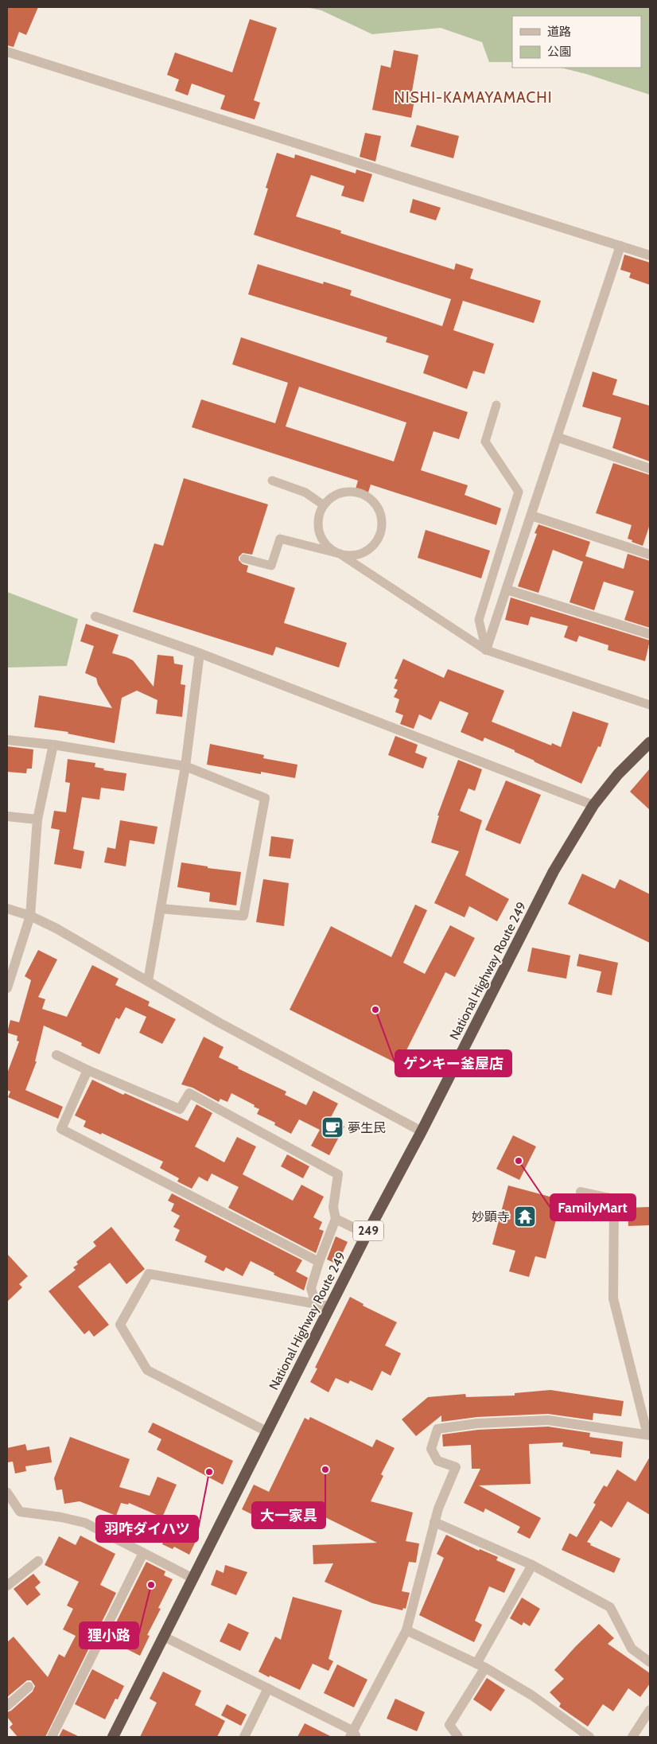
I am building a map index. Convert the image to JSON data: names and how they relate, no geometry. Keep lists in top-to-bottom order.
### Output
{
  "streets": {
    "highway": ["National Highway Route 249", "249"]
  },
  "districts": ["NISHI-KAMAYAMACHI"],
  "places": {
    "other": [
      "ゲンキー釜屋店",
      "FamilyMart",
      "大一家具",
      "羽咋ダイハツ",
      "狸小路"
    ],
    "cafe": ["夢生民"],
    "temple": ["妙顕寺"]
  },
  "legend": ["道路", "公園"]
}
